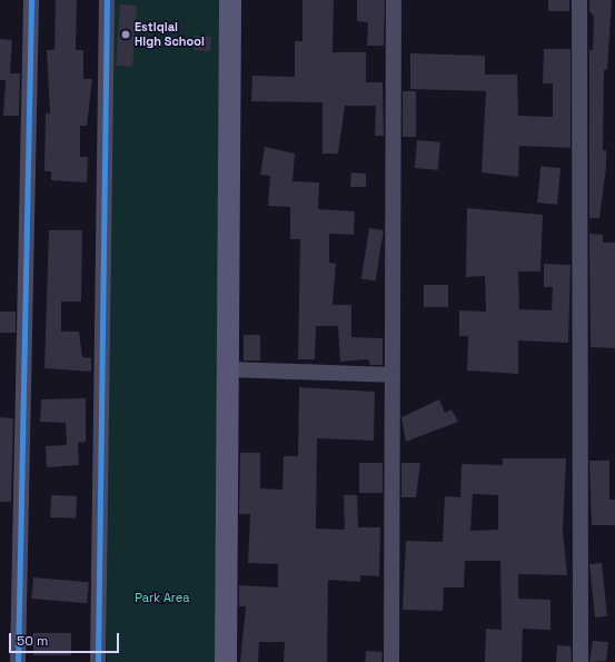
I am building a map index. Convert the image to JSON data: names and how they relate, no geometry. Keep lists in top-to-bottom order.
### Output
{
  "parks": ["Park Area"],
  "places": ["Estiqlal High School"],
  "scale_bar": "50 m"
}
